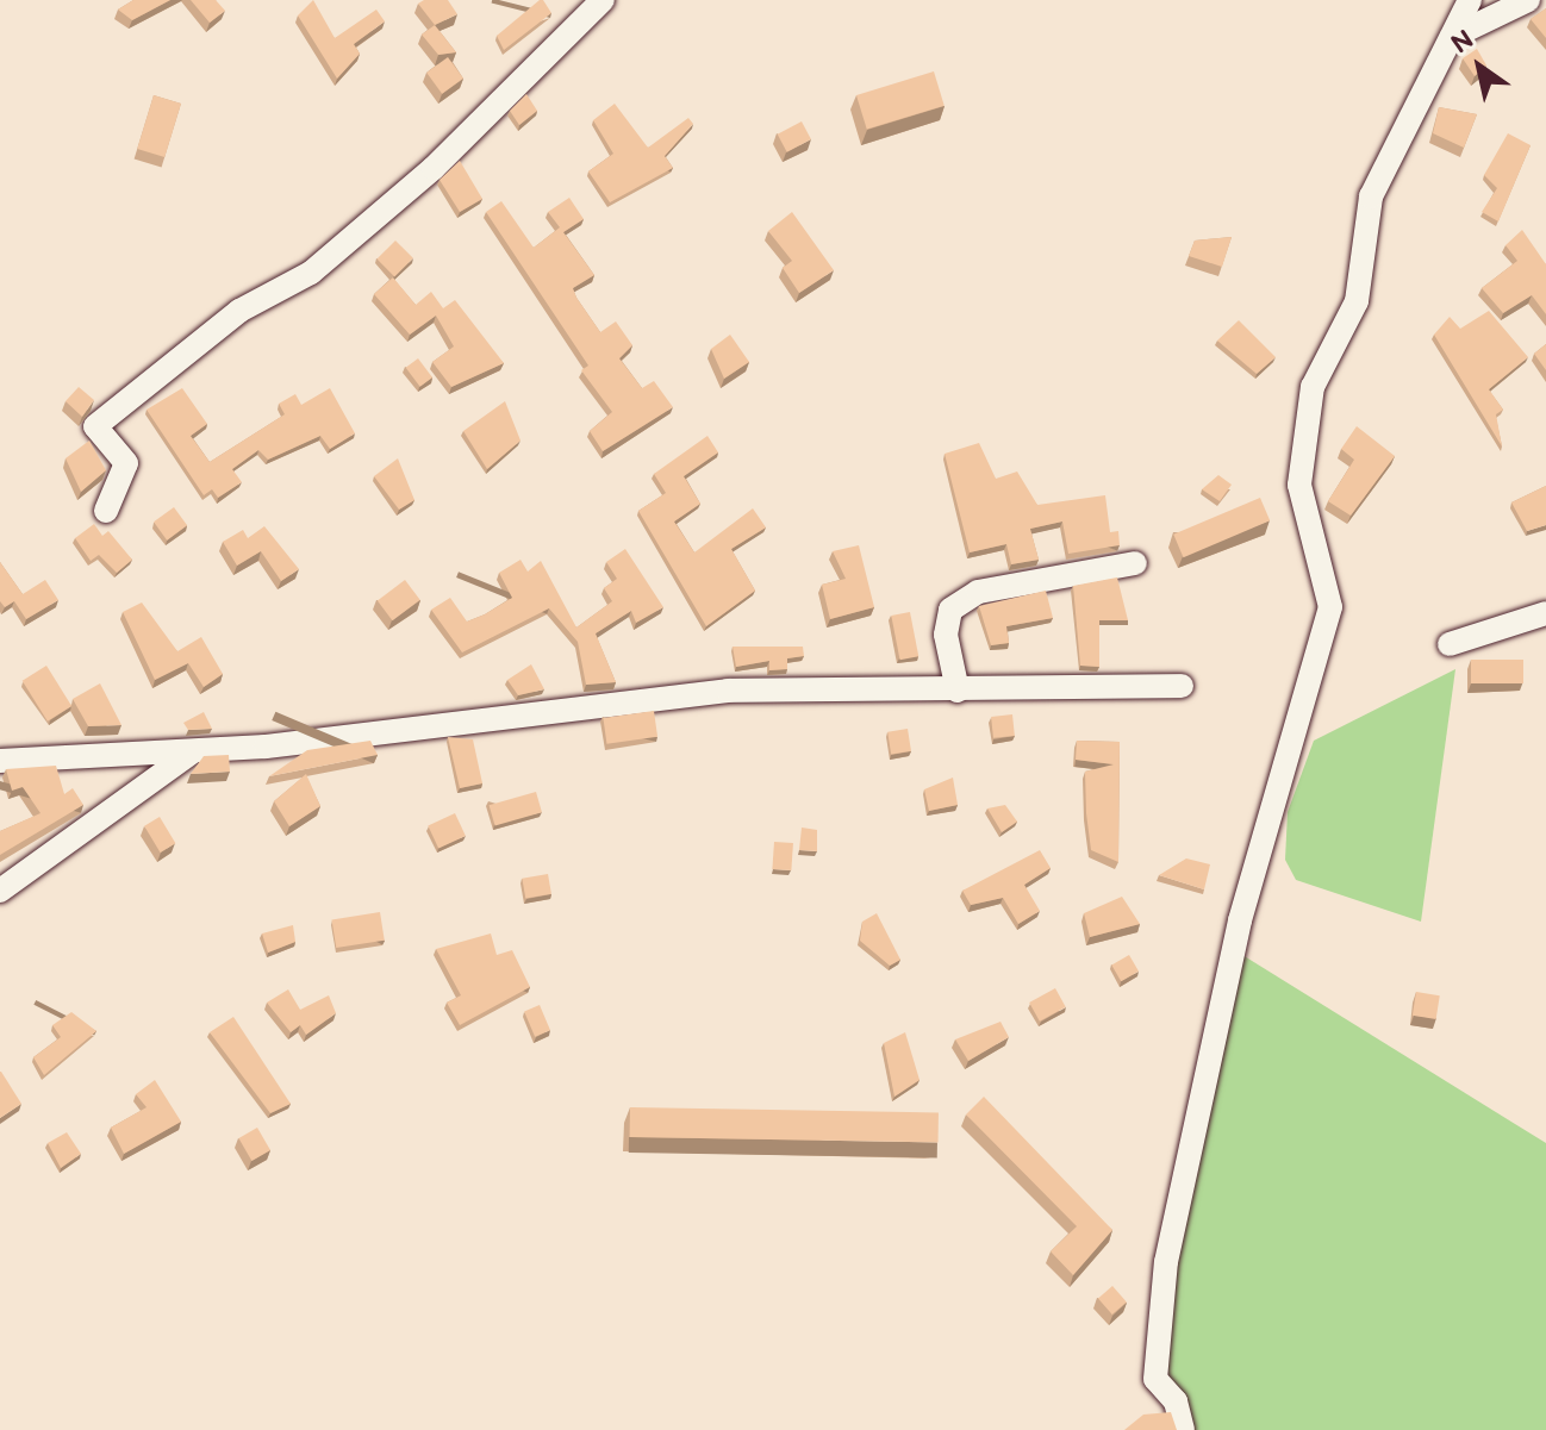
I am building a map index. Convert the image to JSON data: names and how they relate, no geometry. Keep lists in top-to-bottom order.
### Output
{
  "north": "top left"
}
